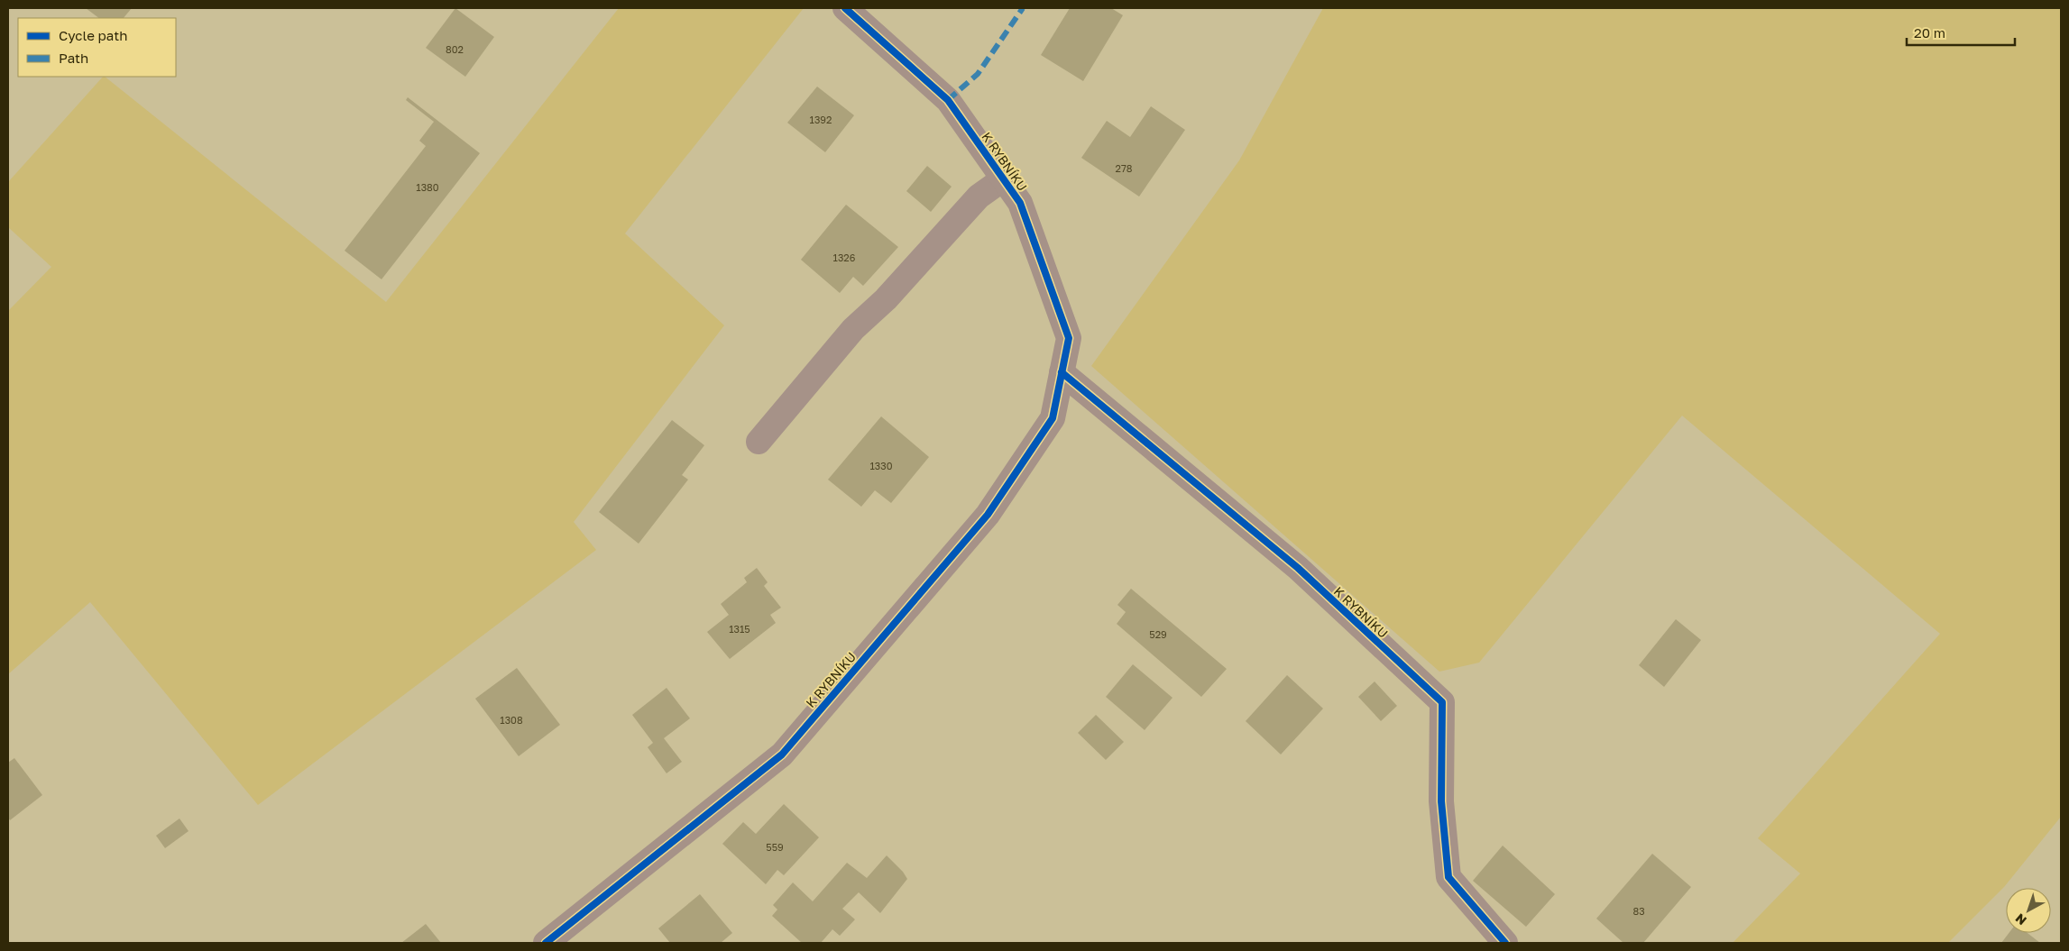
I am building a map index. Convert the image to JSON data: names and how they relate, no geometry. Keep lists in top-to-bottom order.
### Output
{
  "streets": {
    "street": ["K RYBNÍKU"]
  },
  "house_numbers": [
    "802",
    "1392",
    "278",
    "1380",
    "1326",
    "1330",
    "1315",
    "529",
    "1308",
    "559",
    "83"
  ],
  "legend": ["Cycle path", "Path"],
  "scale_bar": "20 m",
  "north": "bottom left"
}
